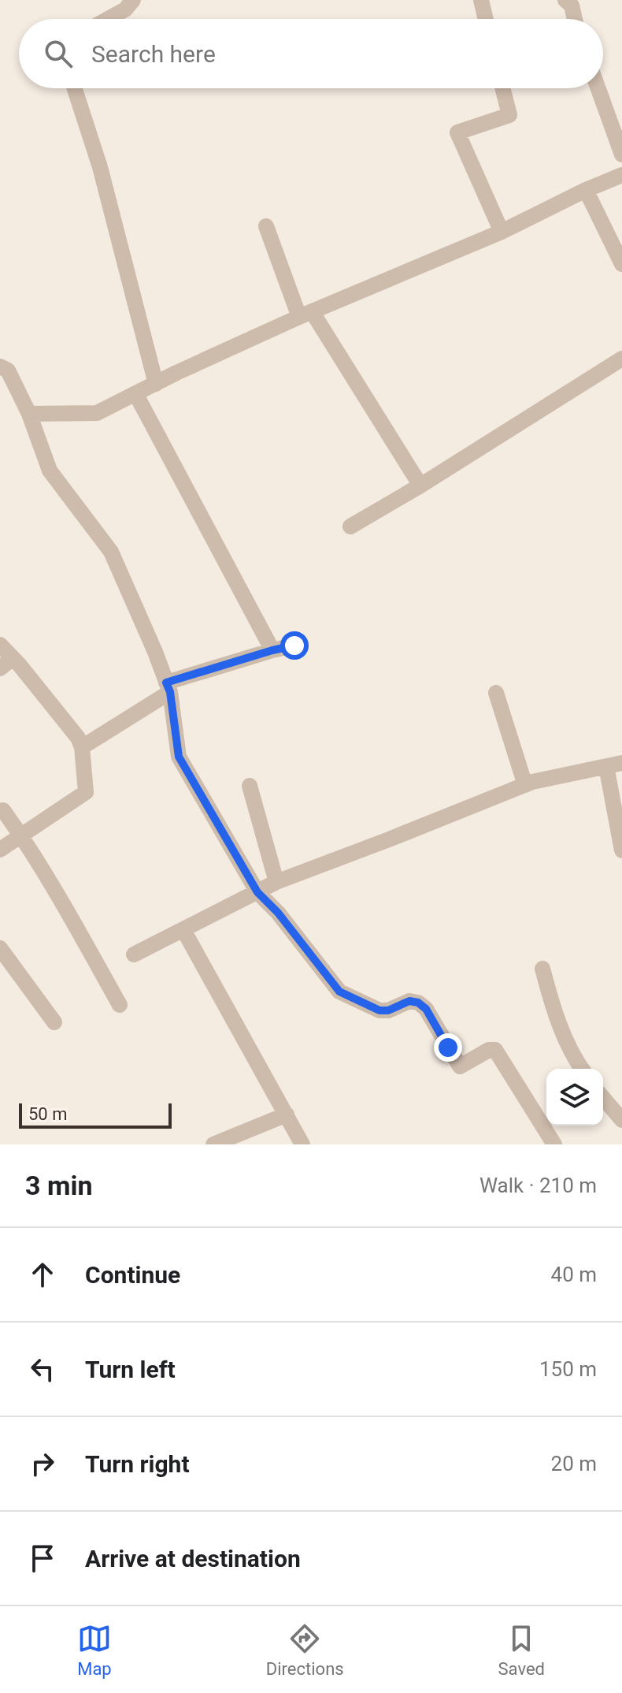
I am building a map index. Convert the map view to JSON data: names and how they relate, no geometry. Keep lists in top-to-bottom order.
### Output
{
  "scale_bar": "50 m",
  "page": {
    "search": "Search here",
    "scale": "50 m",
    "heading": ["3 min", "Walk · 210 m"],
    "list": [
      ["Continue", "40 m"],
      ["Turn left", "150 m"],
      ["Turn right", "20 m"],
      "Arrive at destination"
    ],
    "nav": ["Map", "Directions", "Saved"]
  }
}
